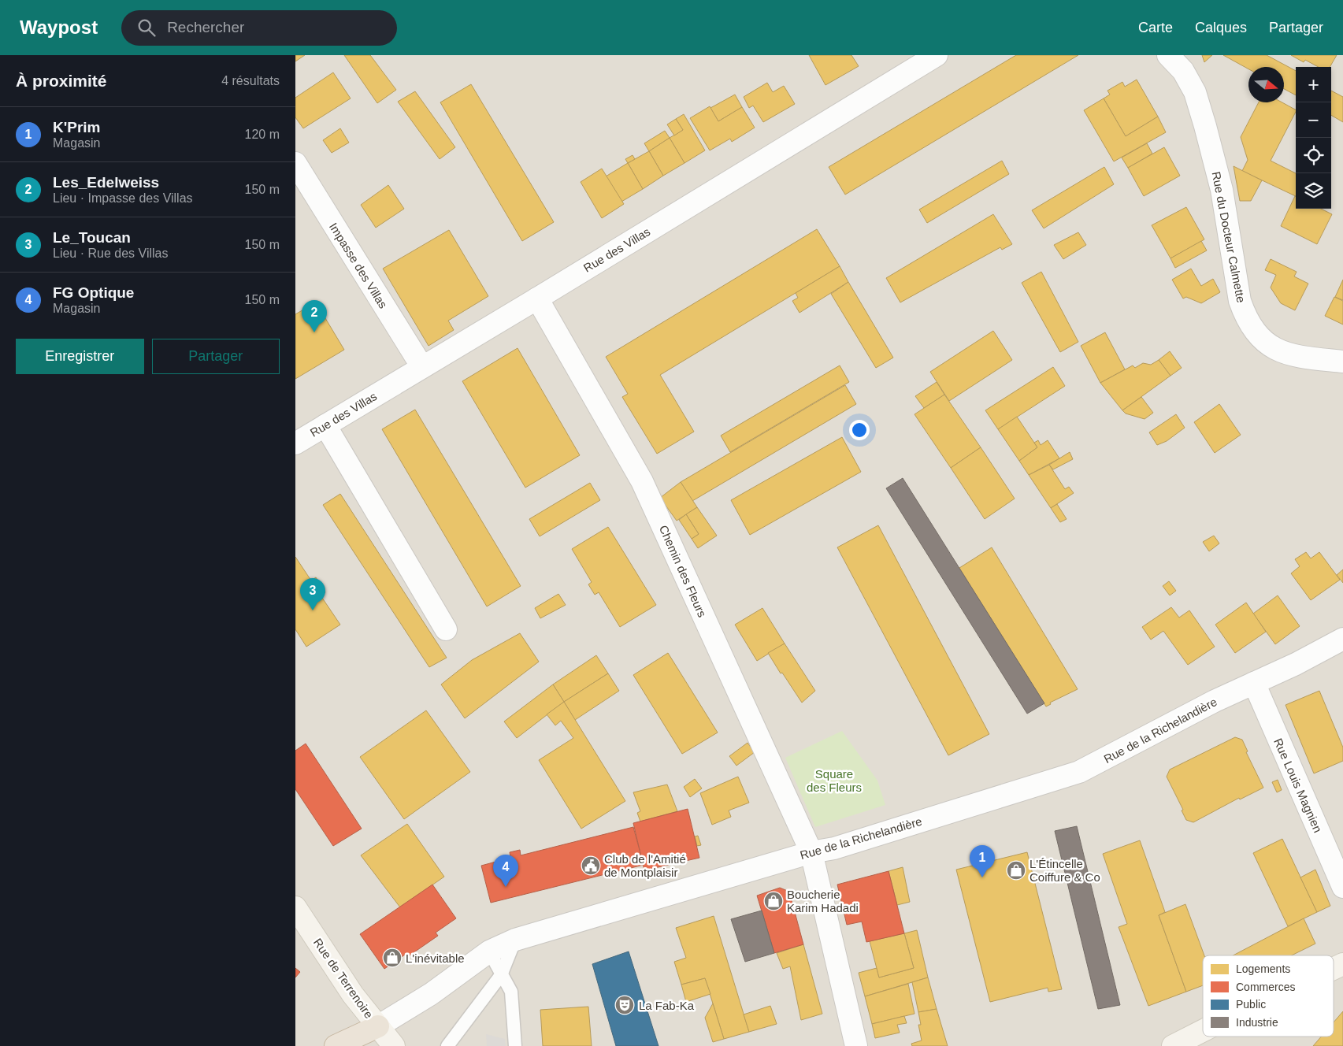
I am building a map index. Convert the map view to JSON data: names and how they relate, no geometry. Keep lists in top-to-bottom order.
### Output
{
  "streets": {
    "street": [
      "Rue du Docteur Calmette",
      "Rue des Villas",
      "Impasse des Villas",
      "Chemin des Fleurs",
      "Rue de la Richelandière",
      "Rue Louis Magnien",
      "Rue de Terrenoire"
    ]
  },
  "crossings": [
    ["Rue des Villas", "Impasse des Villas"],
    ["Rue des Villas", "Chemin des Fleurs"],
    ["Chemin des Fleurs", "Rue de la Richelandière"],
    ["Rue de la Richelandière", "Rue Louis Magnien"],
    ["Rue de la Richelandière", "Rue de Terrenoire"]
  ],
  "parks": ["Square des Fleurs"],
  "places": {
    "public building": ["Club de l'Amitié de Montplaisir"],
    "shop": ["L'Étincelle Coiffure & Co", "Boucherie Karim Hadadi", "L'inévitable"],
    "theatre": ["La Fab-Ka"]
  },
  "legend": [
    "Logements",
    "Commerces",
    "Public",
    "Industrie"
  ],
  "north": "right",
  "page": {
    "header": "Waypost",
    "search": "Rechercher",
    "nav": ["Carte", "Calques", "Partager"],
    "heading": ["À proximité", "4 résultats"],
    "map_buttons": ["+", "−"],
    "list": [
      {
        "mark": "1",
        "name": "K'Prim",
        "note": "Magasin",
        "value": "120 m"
      },
      {
        "mark": "2",
        "name": "Les_Edelweiss",
        "note": "Lieu · Impasse des Villas",
        "value": "150 m"
      },
      {
        "mark": "3",
        "name": "Le_Toucan",
        "note": "Lieu · Rue des Villas",
        "value": "150 m"
      },
      {
        "mark": "4",
        "name": "FG Optique",
        "note": "Magasin",
        "value": "150 m"
      }
    ],
    "pins": [
      "2",
      "3",
      "1",
      "4"
    ],
    "buttons": ["Enregistrer", "Partager"]
  }
}
